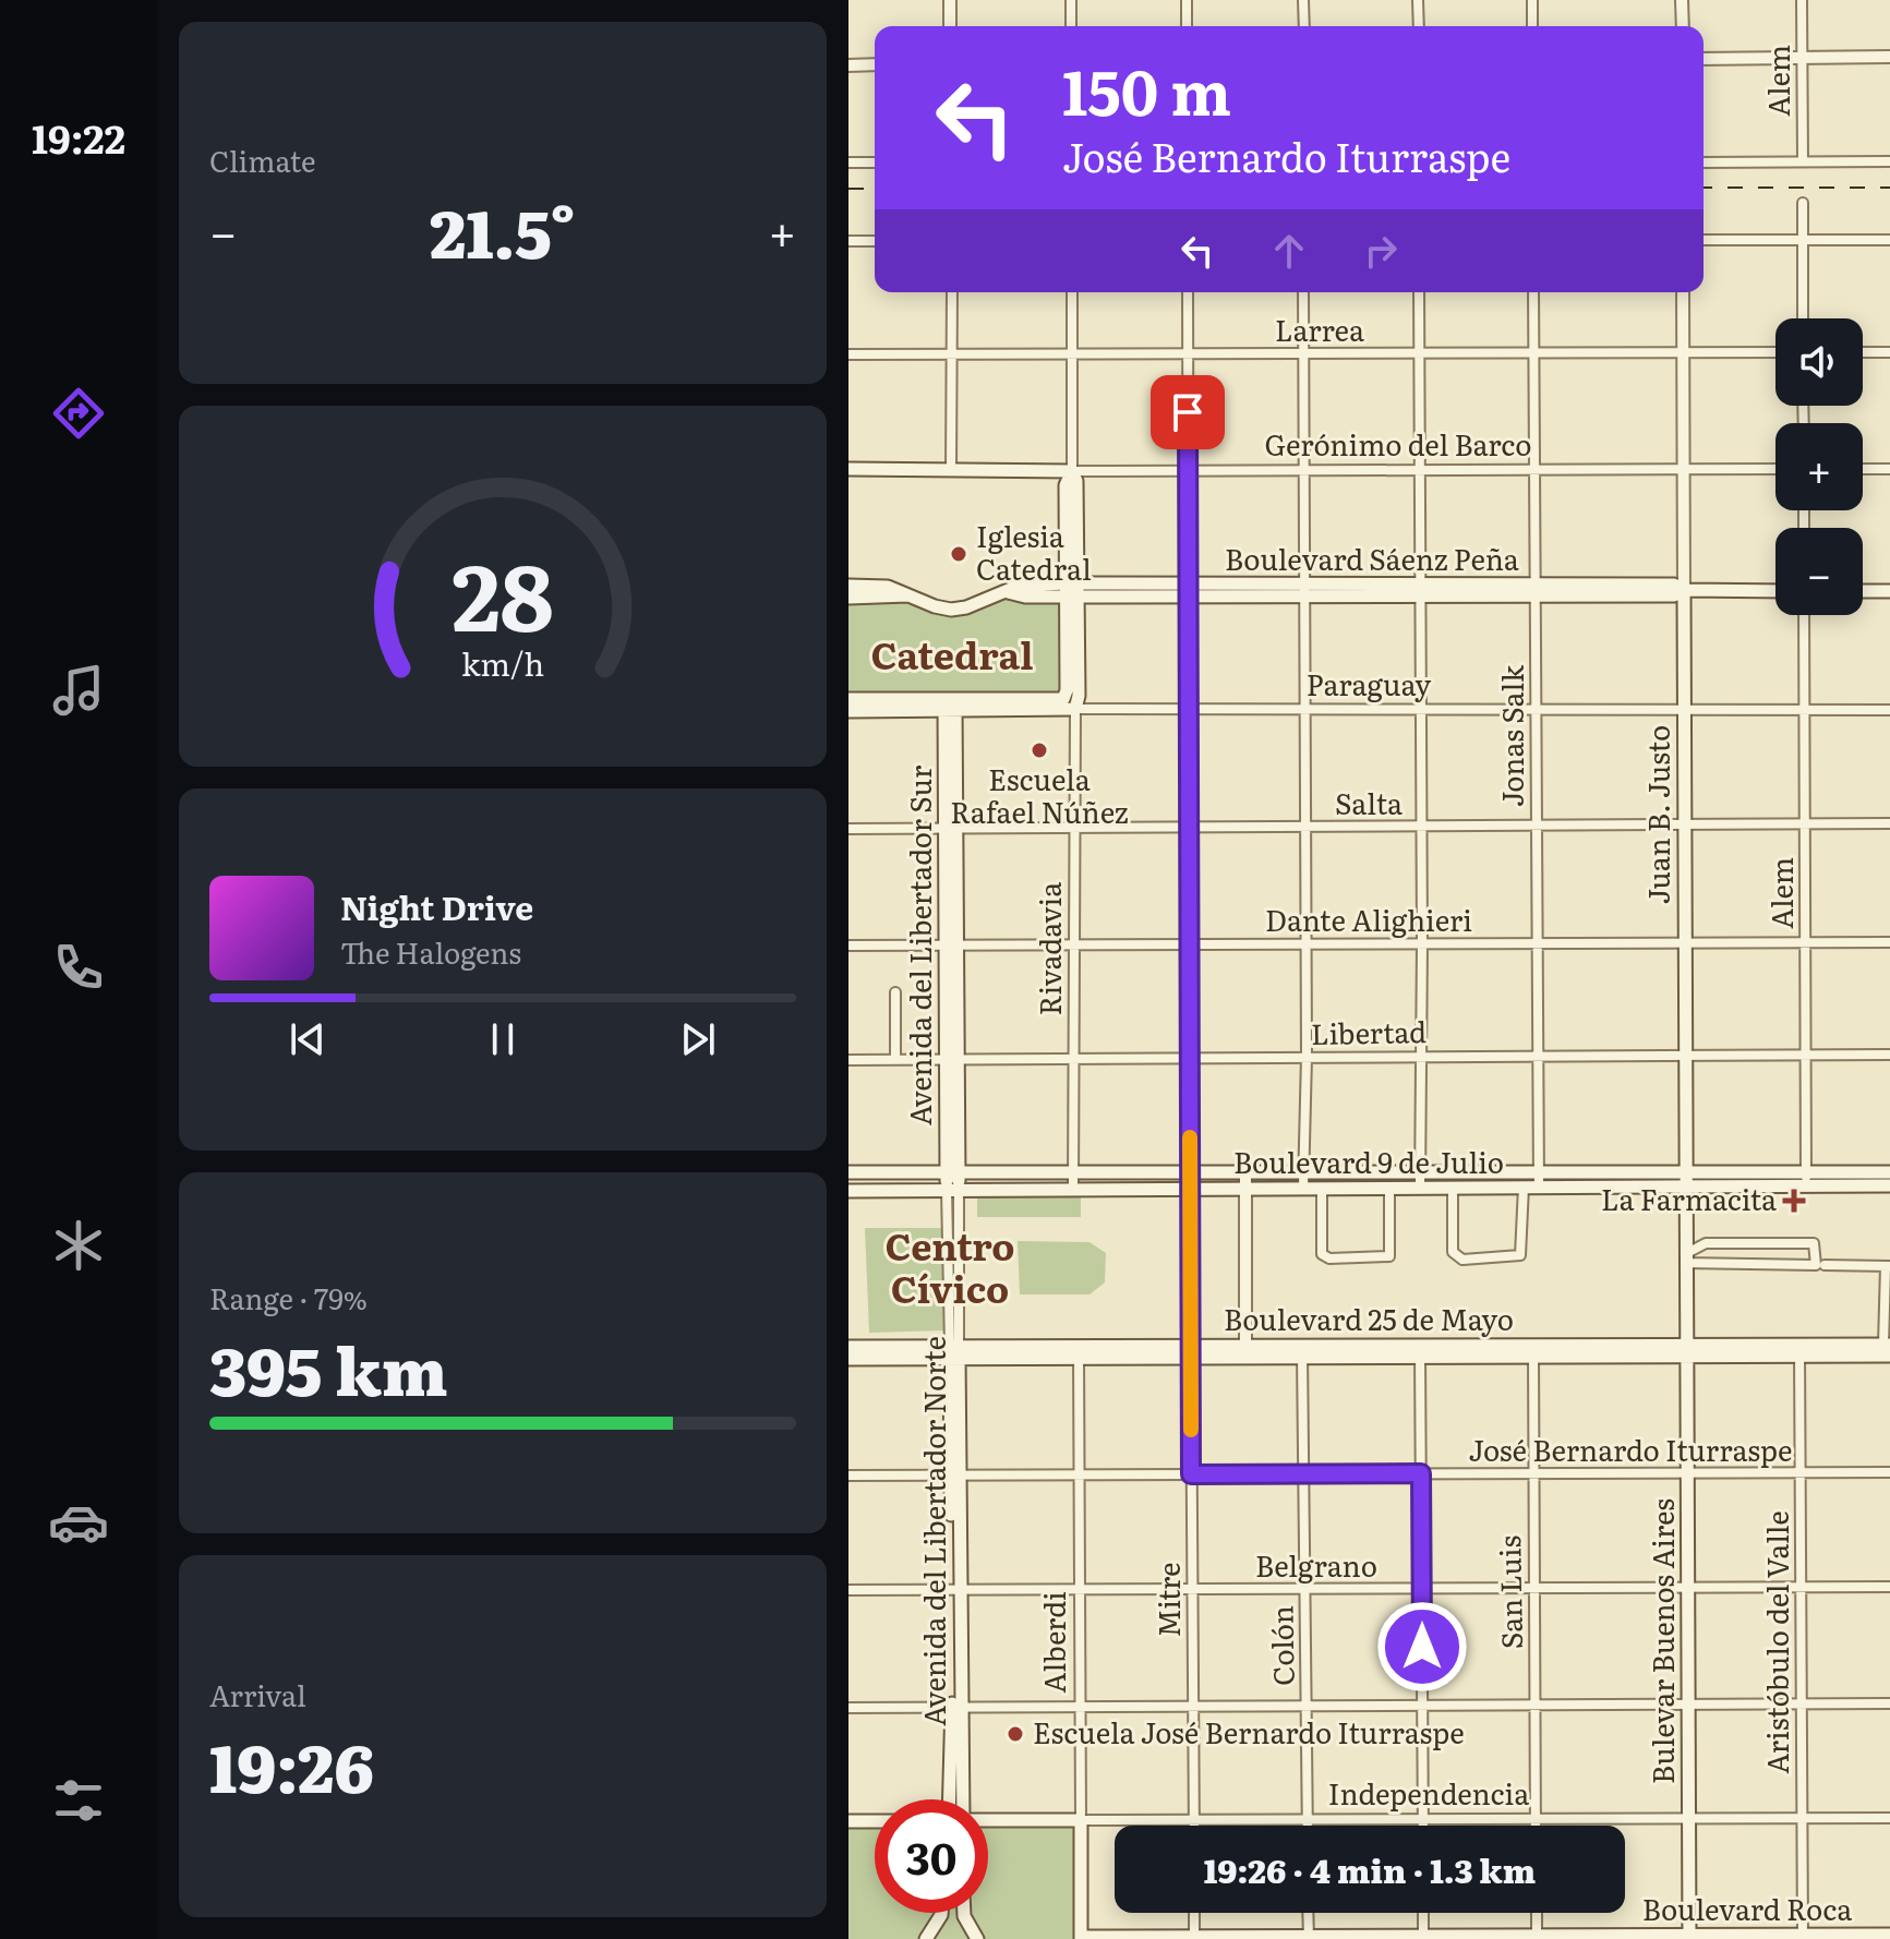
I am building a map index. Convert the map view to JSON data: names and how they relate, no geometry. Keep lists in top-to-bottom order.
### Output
{
  "streets": {
    "main road": [
      "Gerónimo del Barco",
      "Boulevard Sáenz Peña",
      "Paraguay",
      "Juan B. Justo",
      "Avenida del Libertador Sur",
      "Rivadavia",
      "Boulevard 9 de Julio",
      "Boulevard 25 de Mayo",
      "Avenida del Libertador Norte",
      "Bulevar Buenos Aires",
      "Alberdi",
      "Independencia",
      "Boulevard Roca"
    ],
    "street": [
      "Alem",
      "Larrea",
      "Jonas Salk",
      "Salta",
      "Dante Alighieri",
      "Libertad",
      "José Bernardo Iturraspe",
      "Belgrano",
      "San Luis",
      "Mitre",
      "Aristóbulo del Valle",
      "Colón"
    ]
  },
  "crossings": [
    ["Alem", "Paraguay"],
    ["Alem", "Salta"],
    ["Alem", "Dante Alighieri"],
    ["Alem", "Libertad"],
    ["Alem", "Boulevard 9 de Julio"],
    ["Larrea", "Jonas Salk"],
    ["Larrea", "Juan B. Justo"],
    ["Larrea", "Rivadavia"],
    ["Gerónimo del Barco", "Jonas Salk"],
    ["Gerónimo del Barco", "Juan B. Justo"],
    ["Gerónimo del Barco", "Rivadavia"],
    ["Boulevard Sáenz Peña", "Jonas Salk"],
    ["Boulevard Sáenz Peña", "Juan B. Justo"],
    ["Boulevard Sáenz Peña", "Rivadavia"],
    ["Paraguay", "Jonas Salk"],
    ["Paraguay", "Juan B. Justo"],
    ["Paraguay", "Avenida del Libertador Sur"],
    ["Paraguay", "Rivadavia"],
    ["Jonas Salk", "Salta"],
    ["Jonas Salk", "Dante Alighieri"],
    ["Jonas Salk", "Libertad"],
    ["Jonas Salk", "Boulevard 9 de Julio"],
    ["Salta", "Juan B. Justo"],
    ["Salta", "Avenida del Libertador Sur"],
    ["Salta", "Rivadavia"],
    ["Juan B. Justo", "Dante Alighieri"],
    ["Juan B. Justo", "Libertad"],
    ["Juan B. Justo", "Boulevard 9 de Julio"],
    ["Juan B. Justo", "Boulevard 25 de Mayo"],
    ["Juan B. Justo", "Bulevar Buenos Aires"],
    ["Dante Alighieri", "Avenida del Libertador Sur"],
    ["Dante Alighieri", "Rivadavia"],
    ["Avenida del Libertador Sur", "Libertad"],
    ["Avenida del Libertador Sur", "Boulevard 9 de Julio"],
    ["Avenida del Libertador Sur", "Avenida del Libertador Norte"],
    ["Rivadavia", "Libertad"],
    ["Rivadavia", "Boulevard 9 de Julio"],
    ["Boulevard 9 de Julio", "Avenida del Libertador Norte"],
    ["Boulevard 25 de Mayo", "Avenida del Libertador Norte"],
    ["Boulevard 25 de Mayo", "San Luis"],
    ["Boulevard 25 de Mayo", "Mitre"],
    ["Boulevard 25 de Mayo", "Bulevar Buenos Aires"],
    ["Boulevard 25 de Mayo", "Alberdi"],
    ["Boulevard 25 de Mayo", "Aristóbulo del Valle"],
    ["Boulevard 25 de Mayo", "Colón"],
    ["José Bernardo Iturraspe", "Avenida del Libertador Norte"],
    ["José Bernardo Iturraspe", "San Luis"],
    ["José Bernardo Iturraspe", "Mitre"],
    ["José Bernardo Iturraspe", "Bulevar Buenos Aires"],
    ["José Bernardo Iturraspe", "Alberdi"],
    ["José Bernardo Iturraspe", "Aristóbulo del Valle"],
    ["José Bernardo Iturraspe", "Colón"],
    ["Avenida del Libertador Norte", "Belgrano"],
    ["Belgrano", "San Luis"],
    ["Belgrano", "Mitre"],
    ["Belgrano", "Bulevar Buenos Aires"],
    ["Belgrano", "Alberdi"],
    ["Belgrano", "Aristóbulo del Valle"],
    ["Belgrano", "Colón"],
    ["San Luis", "Independencia"],
    ["Mitre", "Independencia"],
    ["Bulevar Buenos Aires", "Independencia"],
    ["Bulevar Buenos Aires", "Boulevard Roca"],
    ["Alberdi", "Independencia"],
    ["Alberdi", "Boulevard Roca"],
    ["Aristóbulo del Valle", "Independencia"],
    ["Aristóbulo del Valle", "Boulevard Roca"],
    ["Colón", "Independencia"]
  ],
  "districts": ["Catedral", "Centro Cívico"],
  "places": {
    "other": ["Iglesia Catedral", "Escuela Rafael Núñez", "Escuela José Bernardo Iturraspe"],
    "health": ["La Farmacita"]
  },
  "page": {
    "tabs": "19:22",
    "tile": [
      "Climate",
      ["Range · 79%", "395 km"],
      ["Arrival", "19:26"]
    ],
    "turn": ["150 m", "José Bernardo Iturraspe"],
    "heat": ["−", "21.5°", "+"],
    "map_buttons": ["+", "−"],
    "song": ["Night Drive", "The Halogens"],
    "limit": "30",
    "trip": "19:26 · 4 min · 1.3 km",
    "gauge": ["28", "km/h"]
  }
}
